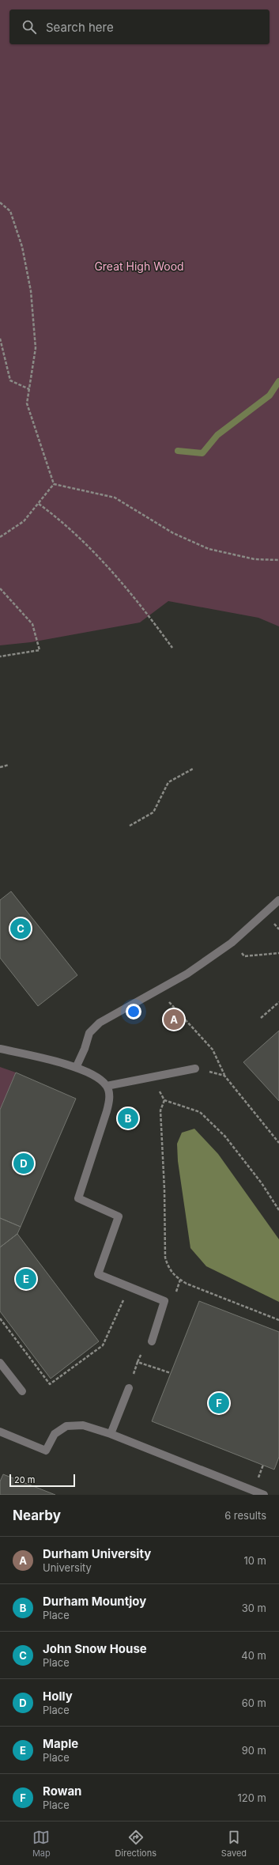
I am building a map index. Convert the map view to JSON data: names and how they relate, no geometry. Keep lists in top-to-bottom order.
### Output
{
  "parks": ["Great High Wood"],
  "scale_bar": "20 m",
  "page": {
    "search": "Search here",
    "pins": [
      "C",
      "A",
      "B",
      "D",
      "E",
      "F"
    ],
    "scale": "20 m",
    "heading": ["Nearby", "6 results"],
    "list": [
      {
        "mark": "A",
        "name": "Durham University",
        "note": "University",
        "value": "10 m"
      },
      {
        "mark": "B",
        "name": "Durham Mountjoy",
        "note": "Place",
        "value": "30 m"
      },
      {
        "mark": "C",
        "name": "John Snow House",
        "note": "Place",
        "value": "40 m"
      },
      {
        "mark": "D",
        "name": "Holly",
        "note": "Place",
        "value": "60 m"
      },
      {
        "mark": "E",
        "name": "Maple",
        "note": "Place",
        "value": "90 m"
      },
      {
        "mark": "F",
        "name": "Rowan",
        "note": "Place",
        "value": "120 m"
      }
    ],
    "nav": ["Map", "Directions", "Saved"]
  }
}
